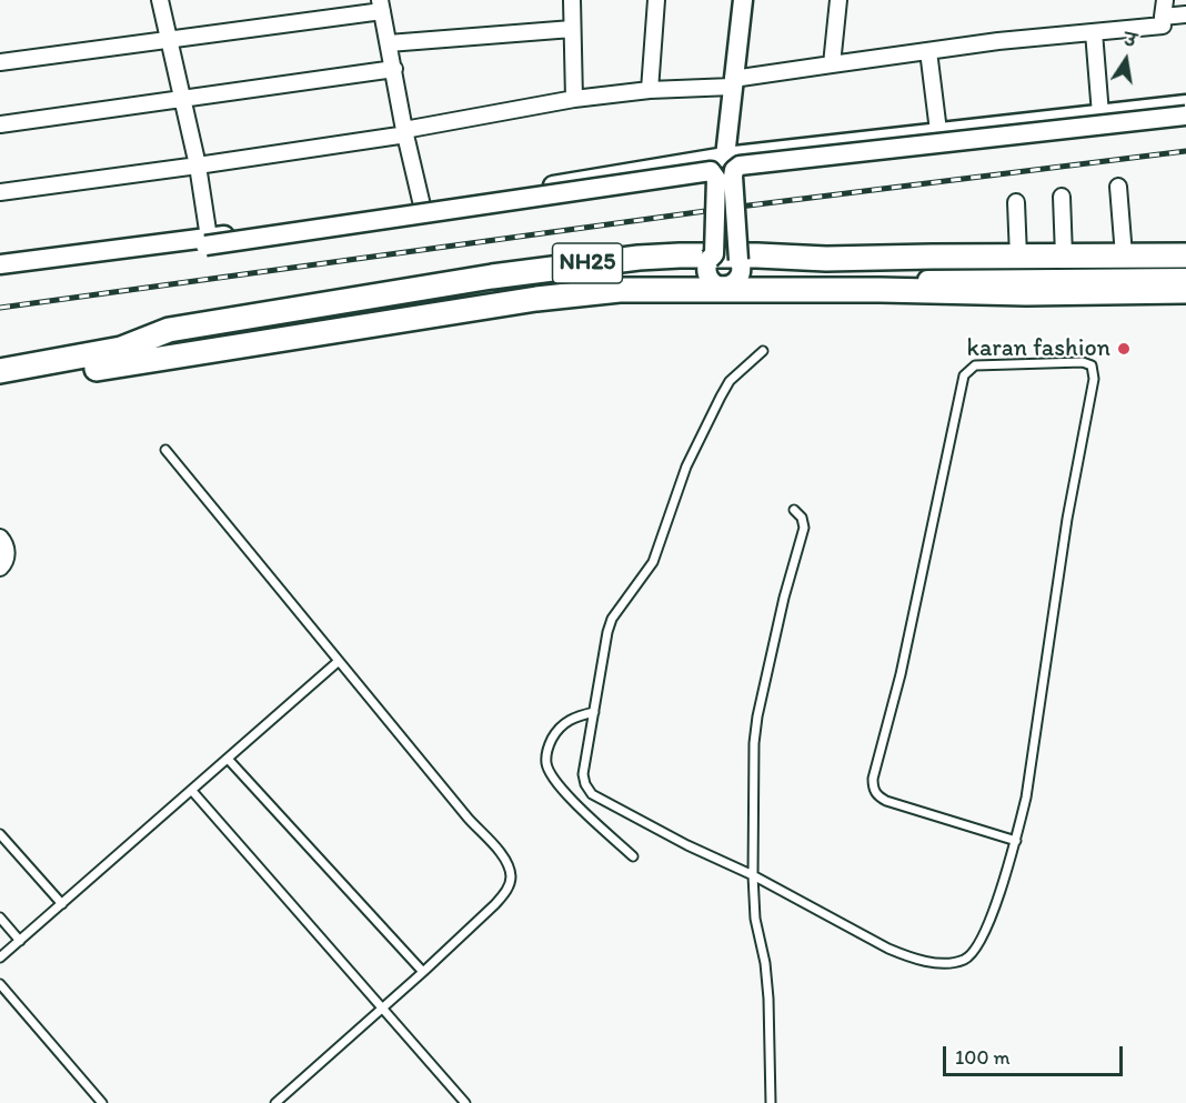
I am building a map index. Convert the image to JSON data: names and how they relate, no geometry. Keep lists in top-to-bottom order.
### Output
{
  "streets": {
    "main road": ["NH25"]
  },
  "places": ["karan fashion"],
  "scale_bar": "100 m",
  "north": "top"
}
